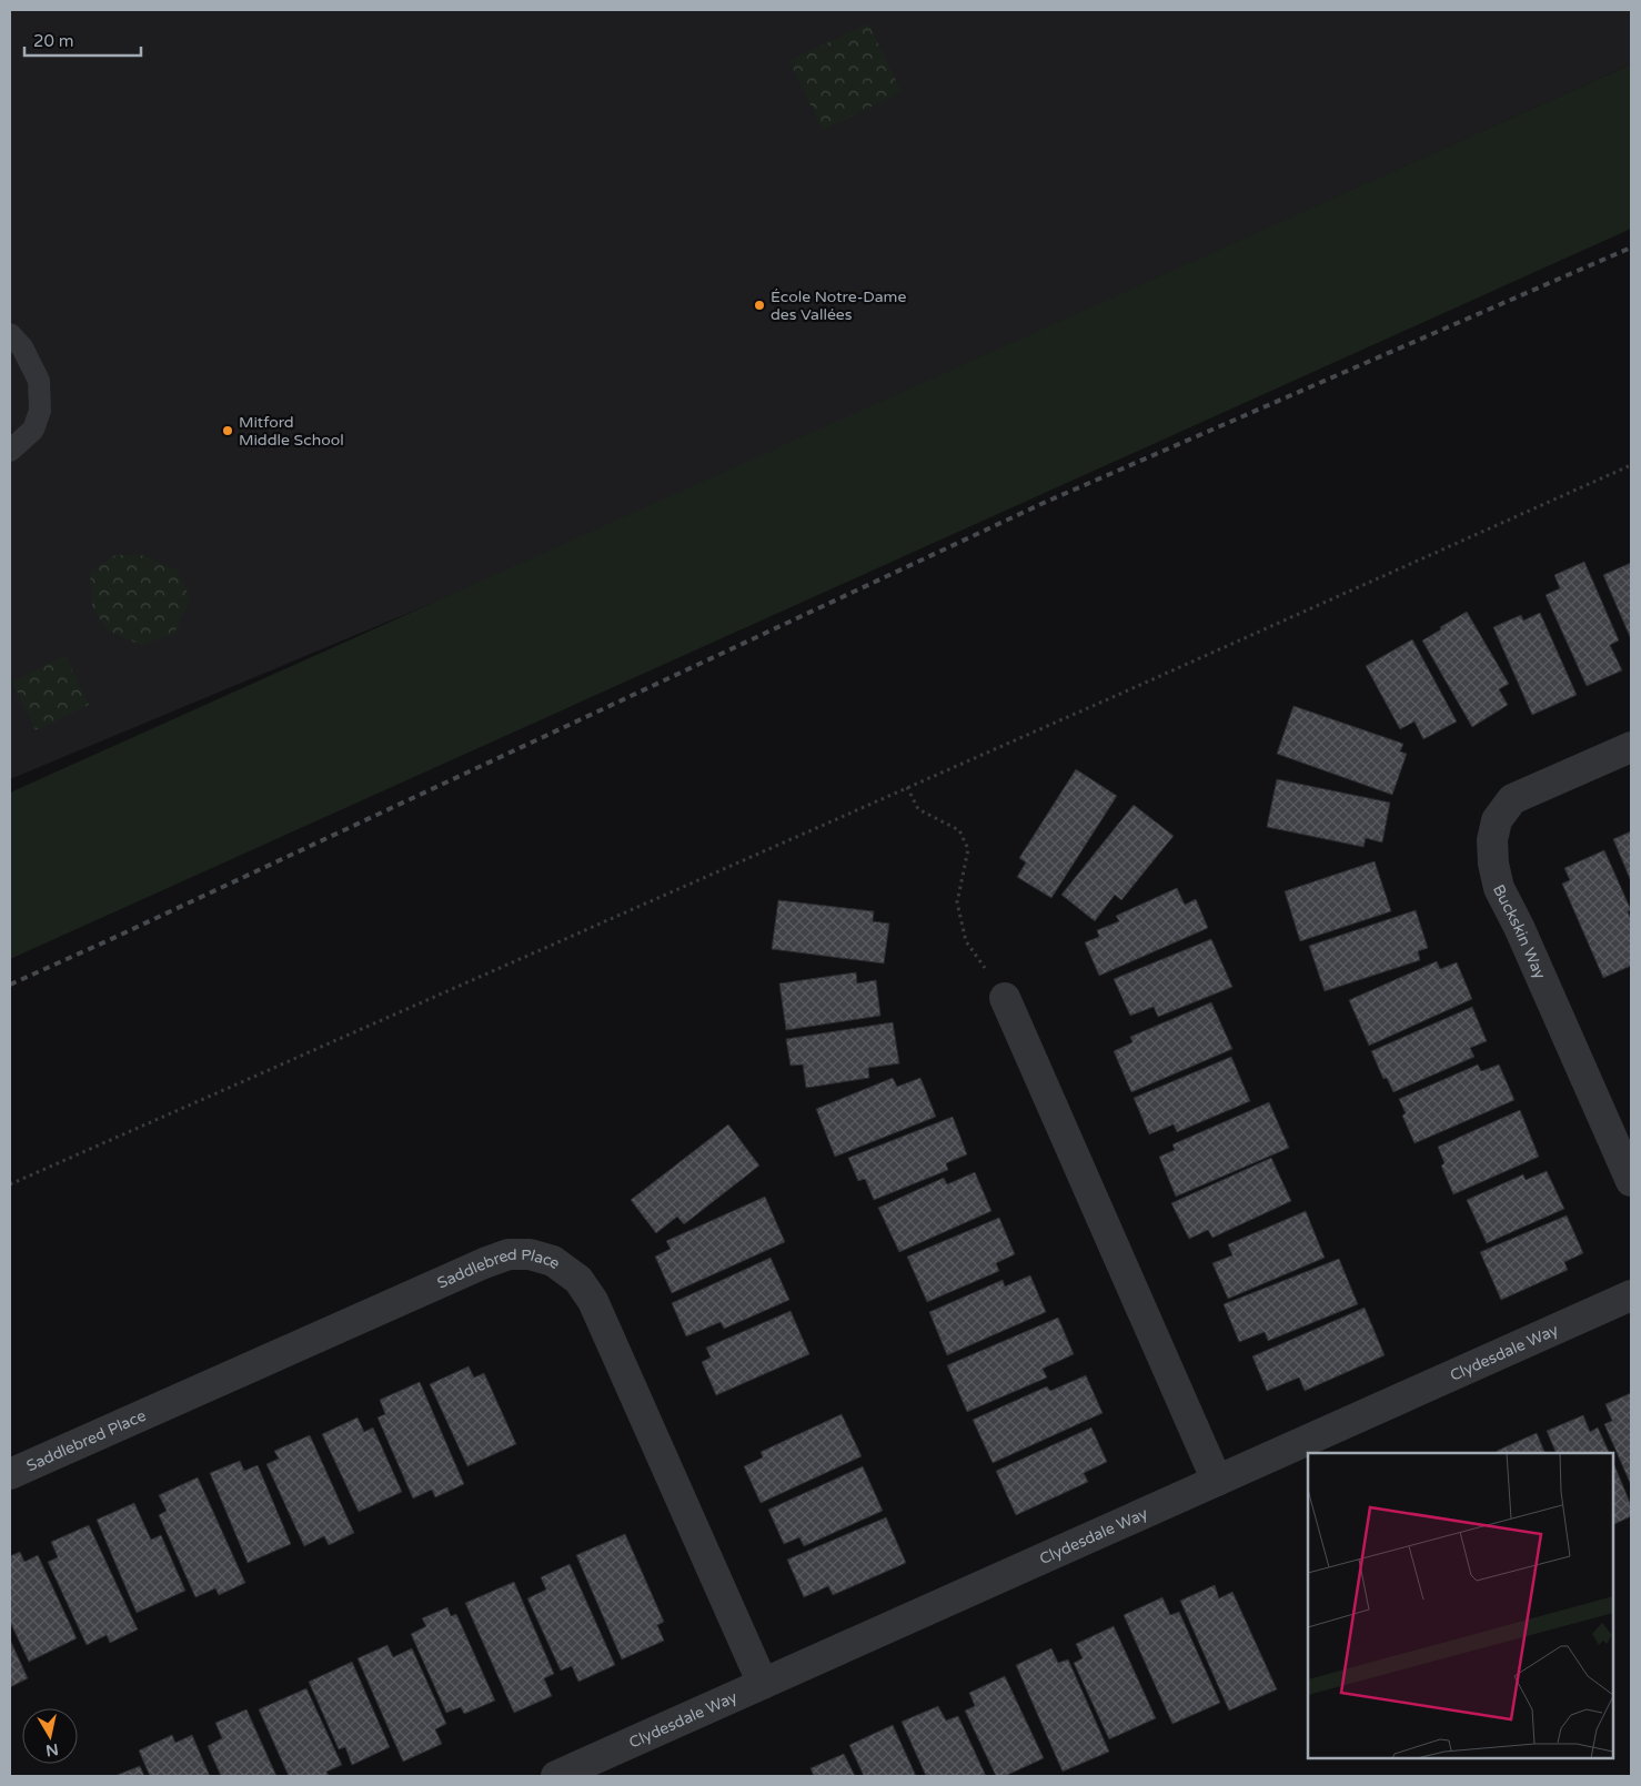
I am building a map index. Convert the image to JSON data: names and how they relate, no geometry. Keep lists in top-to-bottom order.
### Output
{
  "streets": {
    "street": ["Buckskin Way", "Saddlebred Place", "Clydesdale Way"]
  },
  "crossings": [
    ["Saddlebred Place", "Clydesdale Way"]
  ],
  "places": ["École Notre-Dame des Vallées", "Mitford Middle School"],
  "scale_bar": "20 m",
  "north": "bottom"
}
